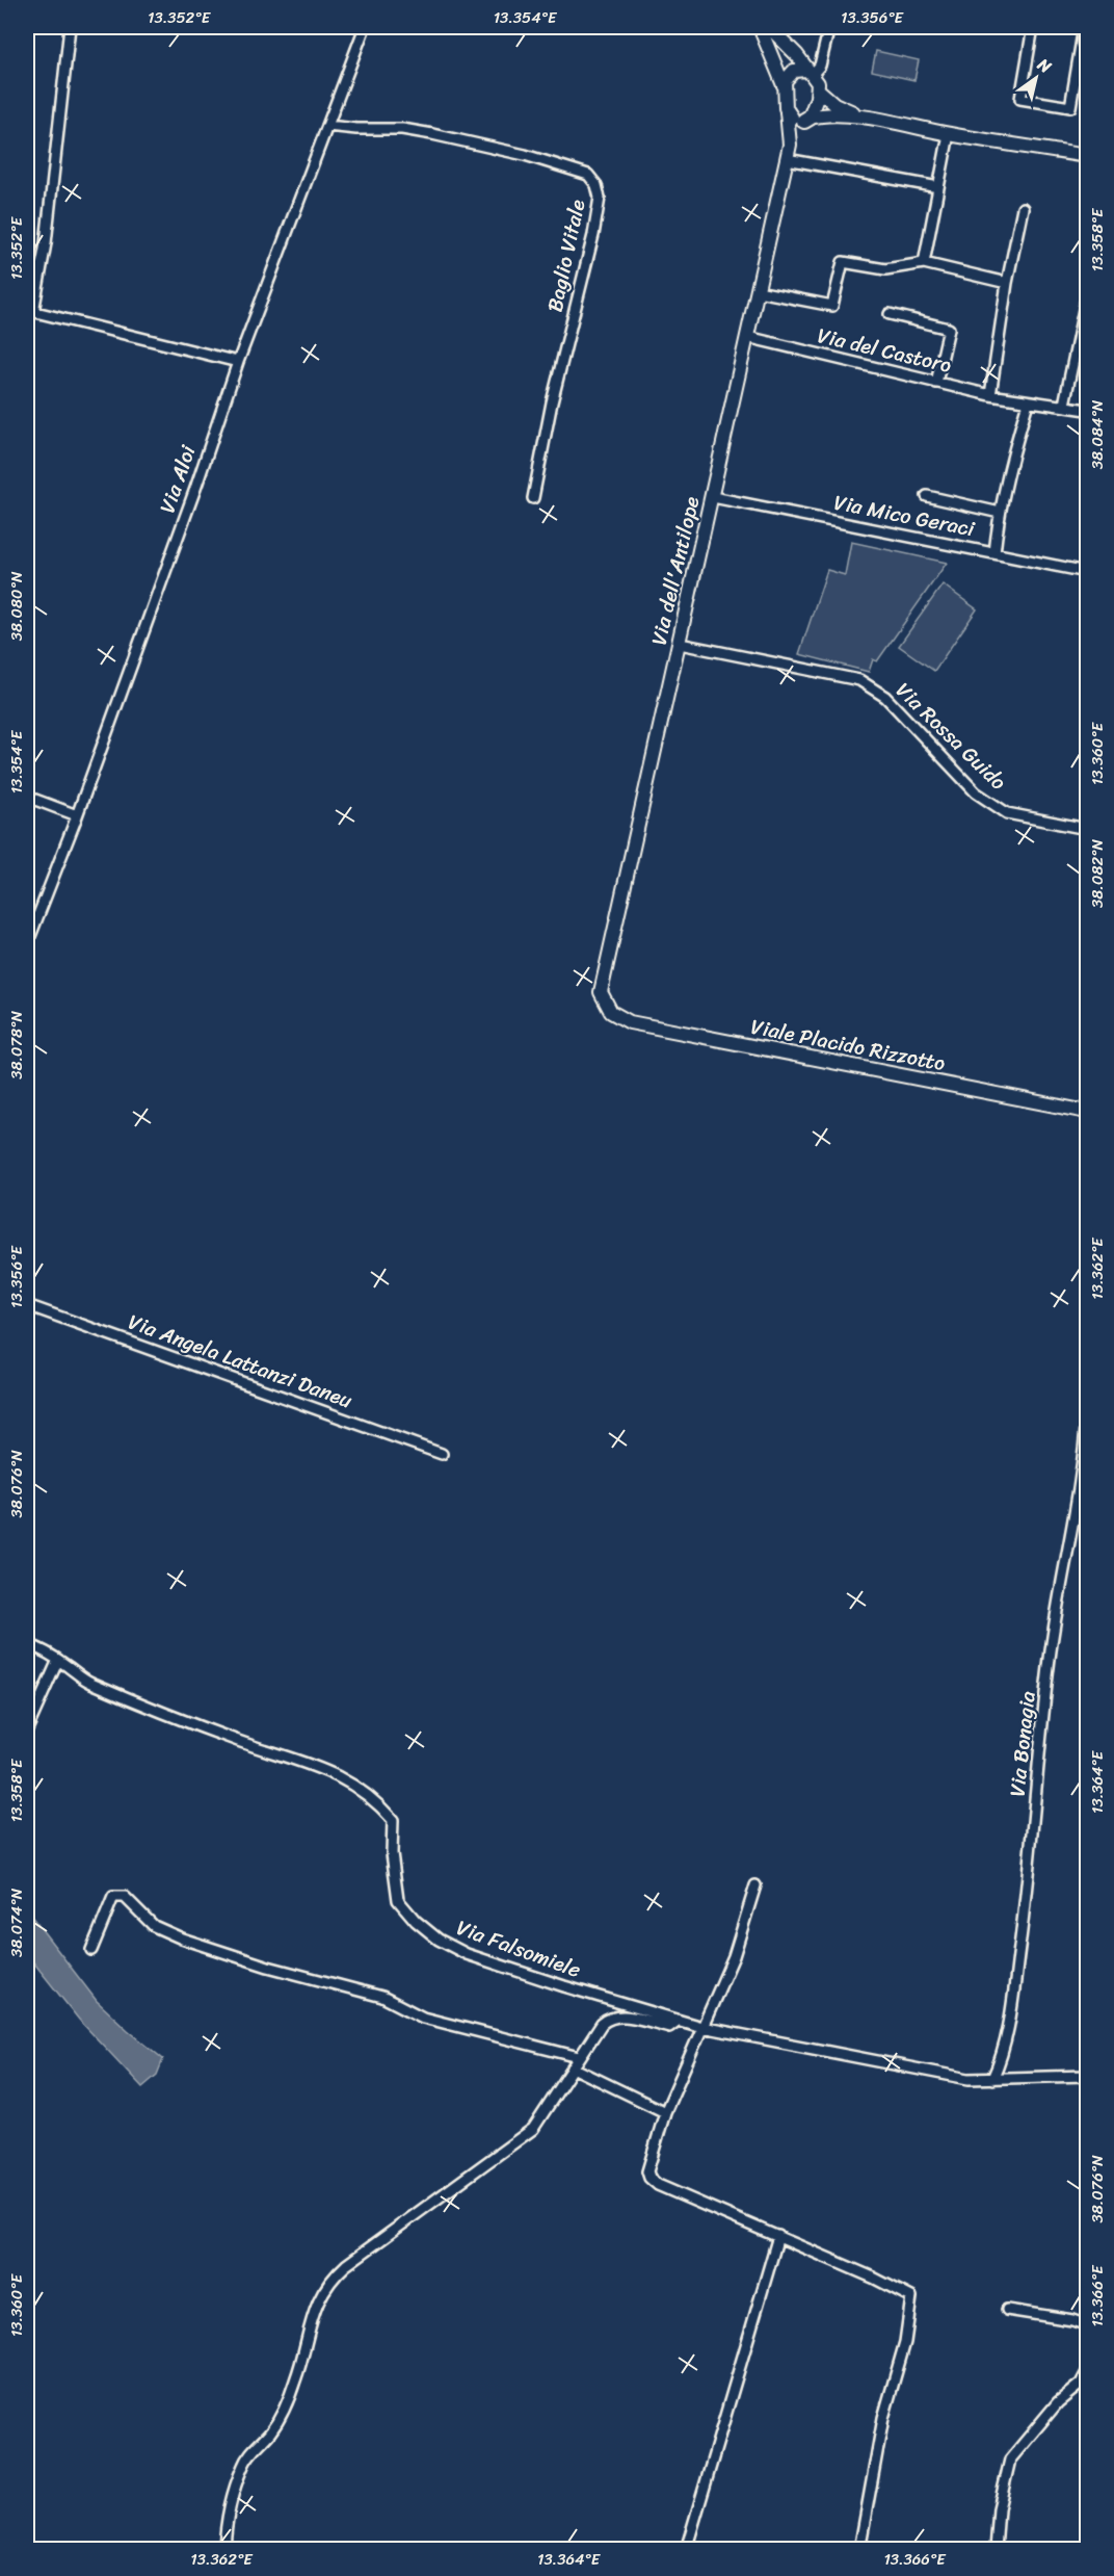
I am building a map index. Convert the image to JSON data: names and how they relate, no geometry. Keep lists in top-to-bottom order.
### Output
{
  "streets": {
    "street": [
      "Baglio Vitale",
      "Via del Castoro",
      "Via Aloi",
      "Via Mico Geraci",
      "Via dell'Antilope",
      "Via Rossa Guido",
      "Viale Placido Rizzotto",
      "Via Angela Lattanzi Daneu",
      "Via Bonagia",
      "Via Falsomiele"
    ]
  },
  "crossings": [
    ["Baglio Vitale", "Via Aloi"],
    ["Via del Castoro", "Via dell'Antilope"],
    ["Via Mico Geraci", "Via dell'Antilope"],
    ["Via dell'Antilope", "Via Rossa Guido"],
    ["Via dell'Antilope", "Viale Placido Rizzotto"],
    ["Via Bonagia", "Via Falsomiele"]
  ],
  "north": "top right",
  "coordinates": [
    "13.352°E",
    "13.354°E",
    "13.356°E",
    "13.358°E",
    "38.084°N",
    "38.080°N",
    "13.360°E",
    "38.082°N",
    "38.078°N",
    "13.362°E",
    "38.076°N",
    "13.364°E",
    "38.074°N",
    "13.366°E"
  ]
}
